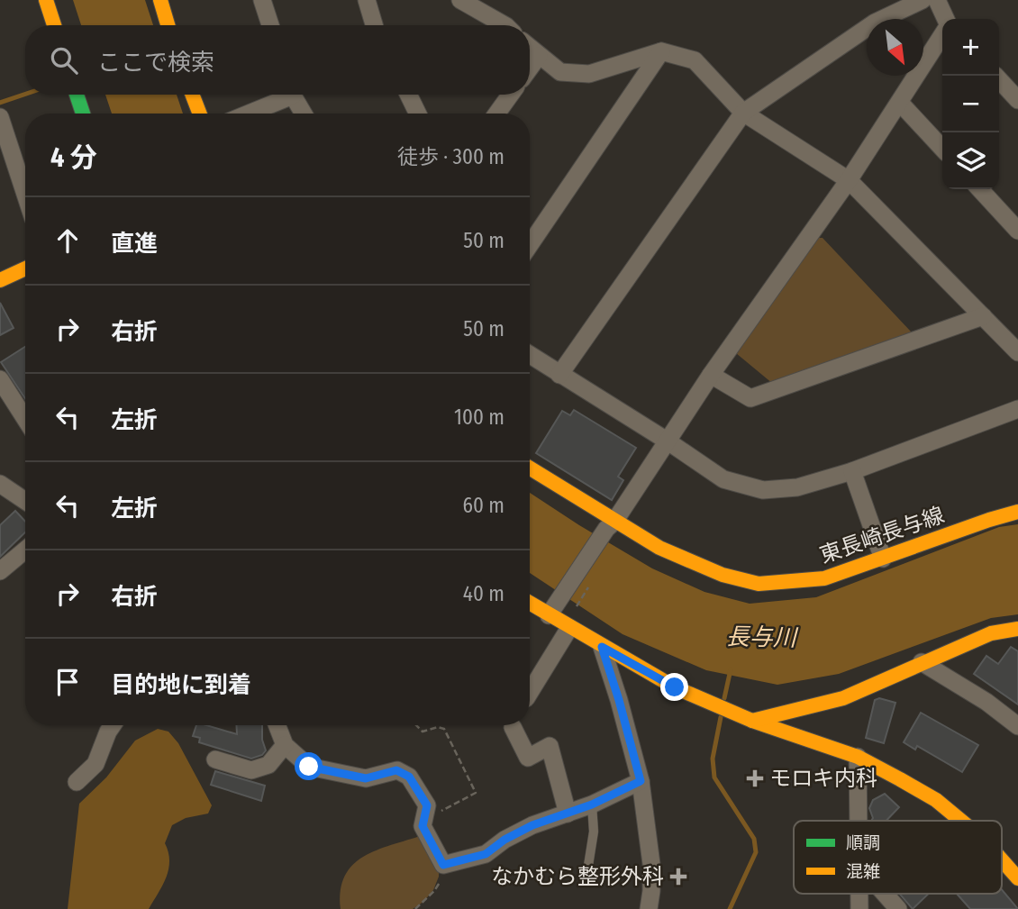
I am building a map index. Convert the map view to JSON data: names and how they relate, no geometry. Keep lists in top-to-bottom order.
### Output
{
  "streets": {
    "street": ["東長崎長与線"]
  },
  "water": ["長与川"],
  "places": {
    "health": ["モロキ内科", "なかむら整形外科"]
  },
  "legend": ["順調", "混雑"],
  "north": "bottom right",
  "page": {
    "map_buttons": ["+", "−"],
    "search": "ここで検索",
    "heading": ["4 分", "徒歩 · 300 m"],
    "list": [
      ["直進", "50 m"],
      ["右折", "50 m"],
      ["左折", "100 m"],
      ["左折", "60 m"],
      ["右折", "40 m"],
      "目的地に到着"
    ]
  }
}
